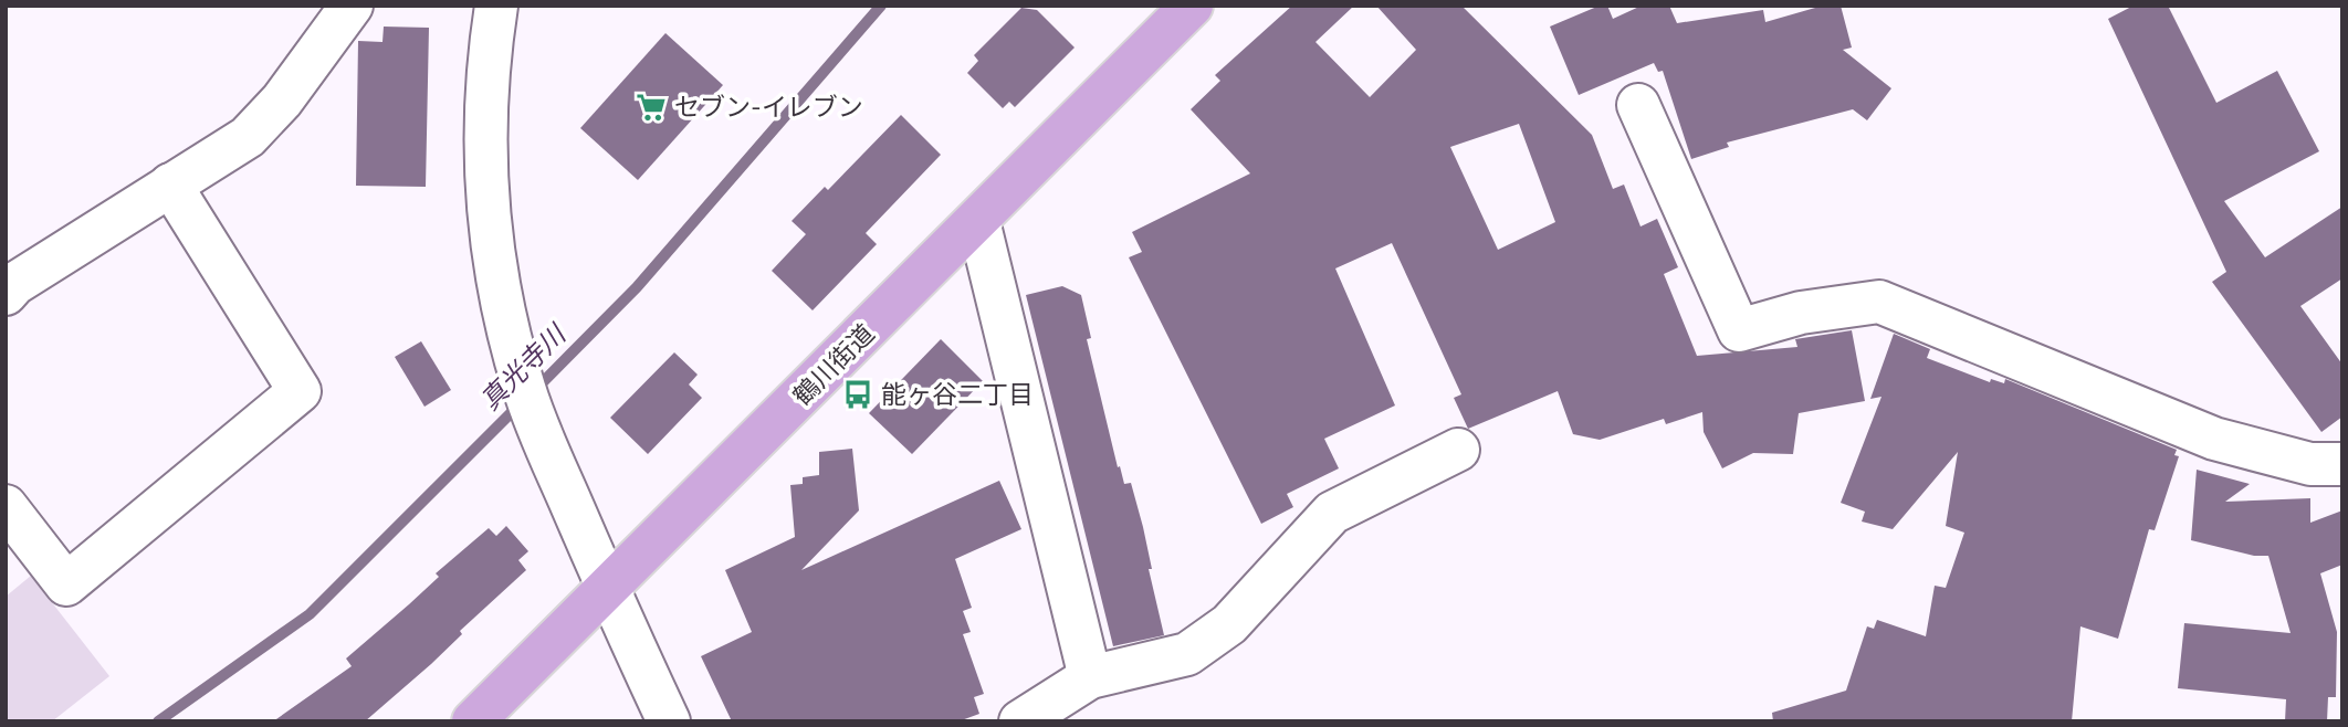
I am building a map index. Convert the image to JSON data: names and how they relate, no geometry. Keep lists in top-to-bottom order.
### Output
{
  "streets": {
    "main road": ["鶴川街道"]
  },
  "water": ["真光寺川"],
  "places": {
    "supermarket": ["セブン-イレブン"],
    "bus stop": ["能ヶ谷二丁目"]
  }
}
